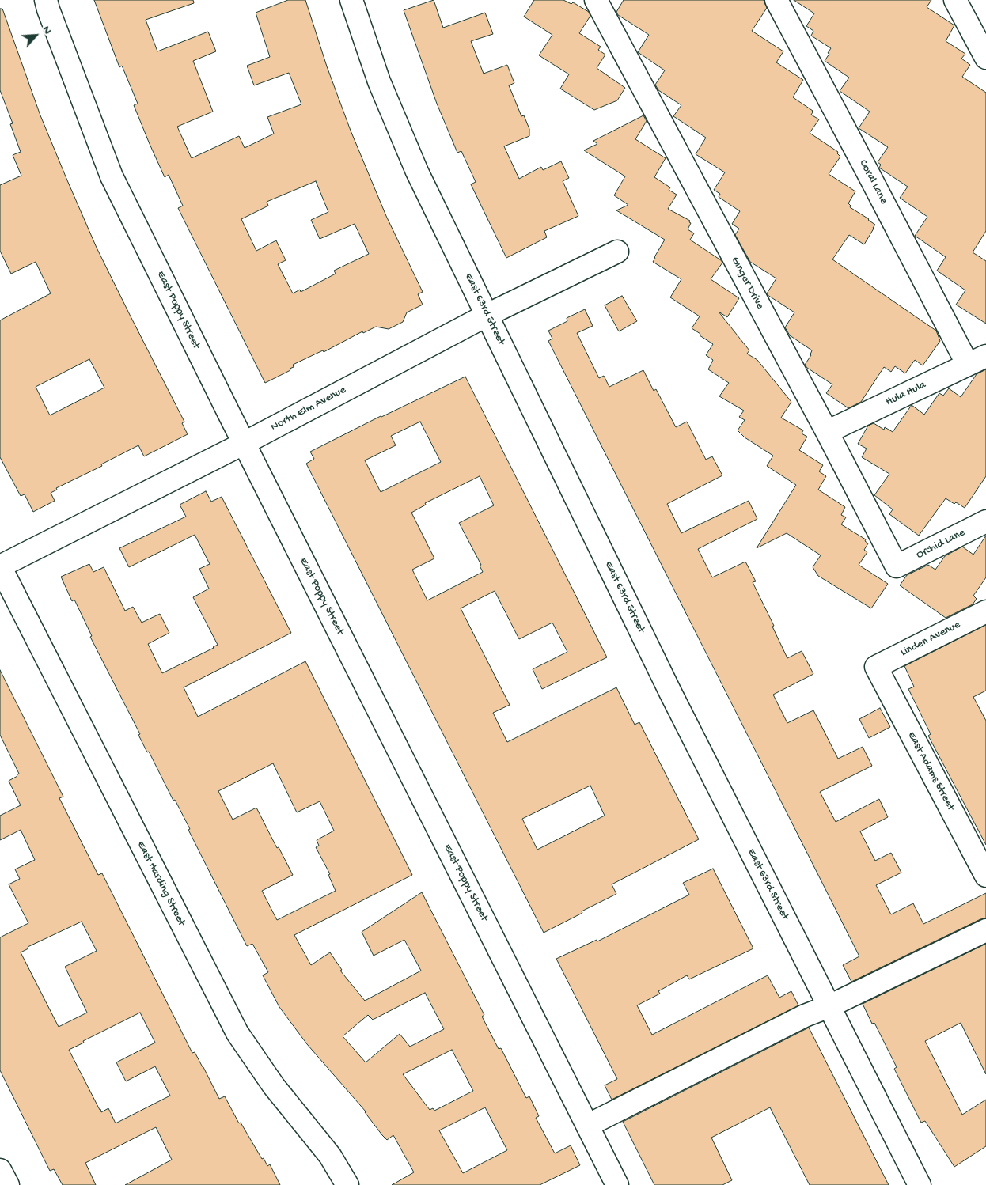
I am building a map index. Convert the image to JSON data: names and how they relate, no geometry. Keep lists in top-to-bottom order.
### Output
{
  "streets": {
    "street": [
      "Coral Lane",
      "Ginger Drive",
      "East 63rd Street",
      "East Poppy Street",
      "Hula Hula",
      "North Elm Avenue",
      "Orchid Lane",
      "Linden Avenue",
      "East Adams Street",
      "East Harding Street"
    ]
  },
  "crossings": [
    ["Coral Lane", "Hula Hula"],
    ["Ginger Drive", "Hula Hula"],
    ["Ginger Drive", "Orchid Lane"],
    ["East 63rd Street", "North Elm Avenue"],
    ["East Poppy Street", "North Elm Avenue"],
    ["North Elm Avenue", "East Harding Street"],
    ["Linden Avenue", "East Adams Street"]
  ],
  "north": "top right"
}
